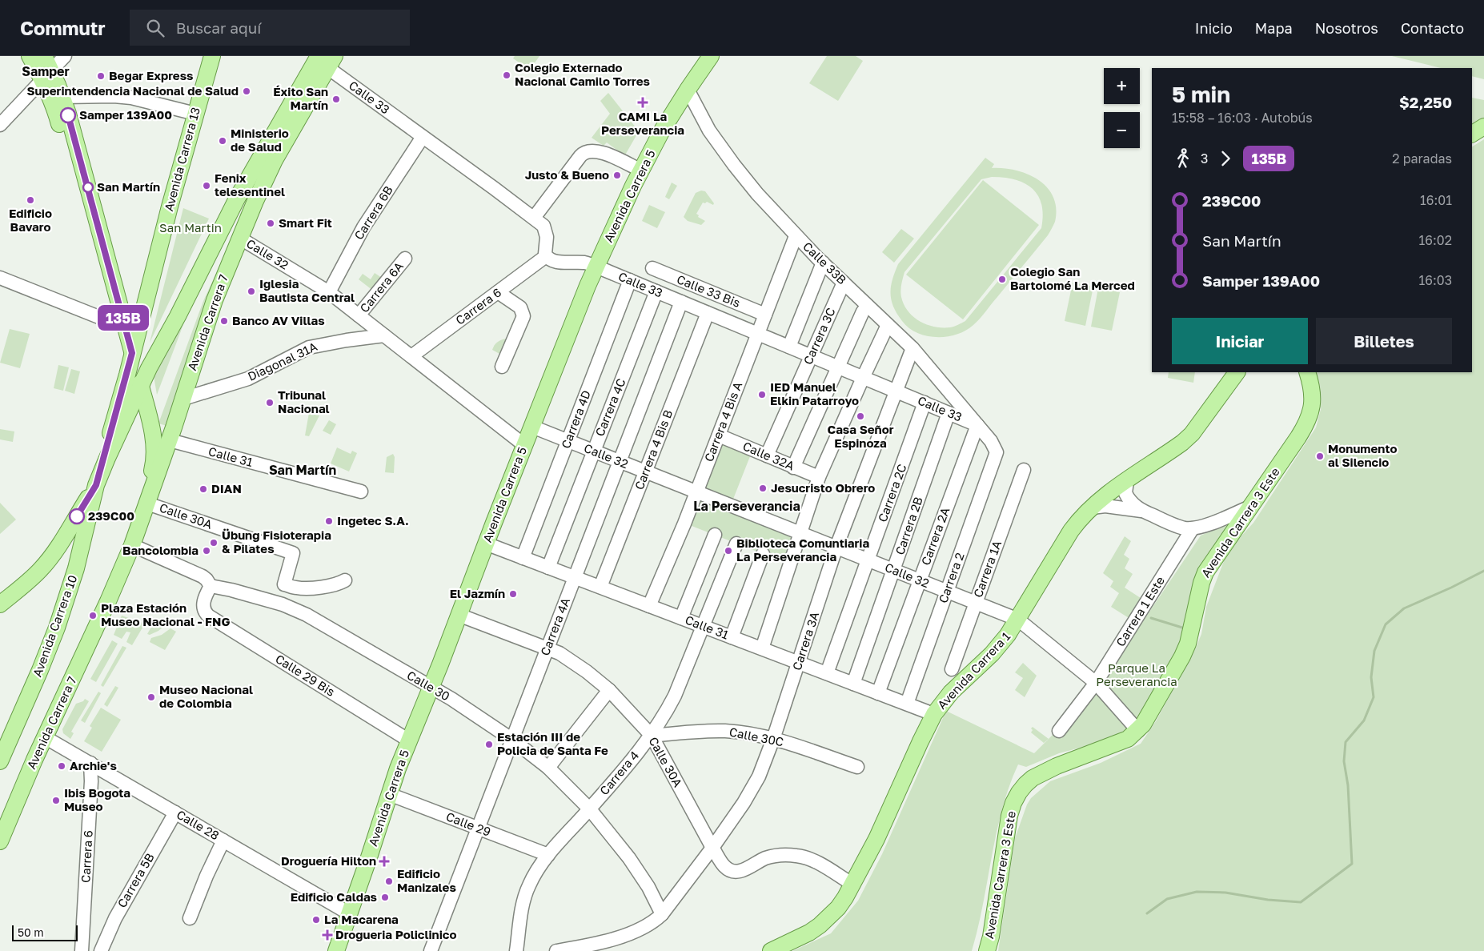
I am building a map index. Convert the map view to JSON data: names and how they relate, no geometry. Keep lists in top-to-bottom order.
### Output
{
  "streets": {
    "main road": [
      "Avenida Carrera 13",
      "Avenida Carrera 5",
      "Avenida Carrera 7",
      "Avenida Carrera 3 Este",
      "Avenida Carrera 10",
      "Avenida Carrera 1"
    ],
    "street": [
      "Calle 33",
      "Carrera 6B",
      "Calle 32",
      "Calle 33B",
      "Carrera 6A",
      "Calle 33 Bis",
      "Carrera 6",
      "Carrera 3C",
      "Diagonal 31A",
      "Carrera 4C",
      "Carrera 4D",
      "Carrera 4 Bis A",
      "Carrera 4 Bis B",
      "Calle 32A",
      "Calle 31",
      "Carrera 2C",
      "Calle 30A",
      "Carrera 2B",
      "Carrera 2A",
      "Carrera 1A",
      "Carrera 2",
      "Carrera 1 Este",
      "Carrera 4A",
      "Carrera 3A",
      "Calle 29 Bis",
      "Calle 30",
      "Calle 30C",
      "Carrera 4",
      "Calle 29",
      "Calle 28",
      "Carrera 5B"
    ]
  },
  "crossings": [
    ["Calle 33", "Avenida Carrera 5"],
    ["Calle 33", "Carrera 6B"],
    ["Calle 33", "Calle 33B"],
    ["Calle 33", "Carrera 6"],
    ["Calle 33", "Avenida Carrera 7"],
    ["Calle 33", "Carrera 3C"],
    ["Calle 33", "Carrera 4C"],
    ["Calle 33", "Carrera 4D"],
    ["Calle 33", "Carrera 4 Bis A"],
    ["Calle 33", "Carrera 4 Bis B"],
    ["Calle 33", "Carrera 2C"],
    ["Calle 33", "Carrera 2B"],
    ["Calle 33", "Carrera 2A"],
    ["Calle 33", "Carrera 2"],
    ["Calle 33", "Carrera 4A"],
    ["Calle 33", "Carrera 3A"],
    ["Avenida Carrera 13", "Avenida Carrera 7"],
    ["Avenida Carrera 13", "Avenida Carrera 10"],
    ["Avenida Carrera 5", "Calle 32"],
    ["Avenida Carrera 5", "Calle 33B"],
    ["Avenida Carrera 5", "Calle 31"],
    ["Avenida Carrera 5", "Calle 30A"],
    ["Avenida Carrera 5", "Calle 29 Bis"],
    ["Avenida Carrera 5", "Calle 30"],
    ["Avenida Carrera 5", "Calle 29"],
    ["Avenida Carrera 5", "Calle 28"],
    ["Carrera 6B", "Calle 32"],
    ["Calle 32", "Carrera 6A"],
    ["Calle 32", "Carrera 6"],
    ["Calle 32", "Avenida Carrera 7"],
    ["Calle 32", "Diagonal 31A"],
    ["Calle 32", "Carrera 4C"],
    ["Calle 32", "Carrera 4D"],
    ["Calle 32", "Carrera 4 Bis A"],
    ["Calle 32", "Carrera 4 Bis B"],
    ["Calle 32", "Carrera 2C"],
    ["Calle 32", "Avenida Carrera 3 Este"],
    ["Calle 32", "Carrera 2B"],
    ["Calle 32", "Carrera 2A"],
    ["Calle 32", "Carrera 1A"],
    ["Calle 32", "Carrera 2"],
    ["Calle 32", "Carrera 1 Este"],
    ["Calle 32", "Carrera 4A"],
    ["Calle 32", "Carrera 3A"],
    ["Calle 32", "Avenida Carrera 1"],
    ["Calle 33B", "Carrera 3C"],
    ["Calle 33B", "Carrera 4 Bis A"],
    ["Calle 33B", "Carrera 2A"],
    ["Calle 33B", "Carrera 3A"],
    ["Calle 33 Bis", "Carrera 4 Bis A"],
    ["Carrera 6", "Calle 28"],
    ["Avenida Carrera 7", "Diagonal 31A"],
    ["Avenida Carrera 7", "Calle 31"],
    ["Avenida Carrera 7", "Calle 30A"],
    ["Avenida Carrera 7", "Avenida Carrera 10"],
    ["Avenida Carrera 7", "Calle 28"],
    ["Carrera 3C", "Calle 32A"],
    ["Carrera 4C", "Calle 31"],
    ["Carrera 4D", "Calle 31"],
    ["Carrera 4 Bis A", "Calle 32A"],
    ["Carrera 4 Bis A", "Calle 31"],
    ["Carrera 4 Bis B", "Calle 31"],
    ["Calle 31", "Carrera 2C"],
    ["Calle 31", "Carrera 2B"],
    ["Calle 31", "Carrera 2A"],
    ["Calle 31", "Carrera 2"],
    ["Calle 31", "Carrera 4A"],
    ["Calle 31", "Carrera 3A"],
    ["Calle 31", "Carrera 4"],
    ["Calle 30A", "Carrera 4A"],
    ["Calle 30A", "Carrera 3A"],
    ["Calle 30A", "Avenida Carrera 1"],
    ["Calle 30A", "Calle 30C"],
    ["Calle 30A", "Carrera 4"],
    ["Carrera 4A", "Calle 30"],
    ["Carrera 4A", "Calle 29"],
    ["Carrera 3A", "Calle 30"],
    ["Carrera 3A", "Calle 30C"],
    ["Calle 29 Bis", "Calle 30"],
    ["Calle 30", "Carrera 4"],
    ["Calle 30C", "Carrera 4"],
    ["Carrera 4", "Calle 29"],
    ["Calle 28", "Carrera 5B"]
  ],
  "districts": ["Samper", "San Martín", "La Perseverancia"],
  "parks": ["San Martin", "Parque La Perseverancia"],
  "places": {
    "other": [
      "Colegio Externado Nacional Camilo Torres",
      "Begar Express",
      "Superintendencia Nacional de Salud",
      "Éxito San Martín",
      "Samper 139A00",
      "Ministerio de Salud",
      "Justo & Bueno",
      "Fenix telesentinel",
      "San Martín",
      "Edificio Bavaro",
      "Smart Fit",
      "Colegio San Bartolomé La Merced",
      "Iglesia Bautista Central",
      "Banco AV Villas",
      "IED Manuel Elkin Patarroyo",
      "Tribunal Nacional",
      "Casa Señor Espinoza",
      "Monumento al Silencio",
      "Jesucristo Obrero",
      "DIAN",
      "239C00",
      "Ingetec S.A.",
      "Übung Fisioterapia & Pilates",
      "Bancolombia",
      "Biblioteca Comuntiaria La Perseverancia",
      "El Jazmín",
      "Plaza Estación Museo Nacional - FNG",
      "Museo Nacional de Colombia",
      "Estación III de Policia de Santa Fe",
      "Archie's",
      "Ibis Bogota Museo",
      "Edificio Manizales",
      "Edificio Caldas",
      "La Macarena"
    ],
    "health": ["CAMI La Perseverancia", "Droguería Hilton", "Drogueria Policlinico"]
  },
  "lines": ["bus line 135B"],
  "scale_bar": "50 m",
  "page": {
    "header": "Commutr",
    "search": "Buscar aquí",
    "nav": [
      "Inicio",
      "Mapa",
      "Nosotros",
      "Contacto"
    ],
    "on_map": "135B",
    "map_buttons": ["+", "−"],
    "heading": ["5 min", "15:58 – 16:03 · Autobús", "$2,250"],
    "legs": ["3", "135B", "2 paradas"],
    "list": [
      {
        "name": "239C00",
        "value": "16:01"
      },
      {
        "name": "San Martín",
        "value": "16:02"
      },
      {
        "name": "Samper 139A00",
        "value": "16:03"
      }
    ],
    "buttons": ["Iniciar", "Billetes"],
    "scale": "50 m"
  }
}
